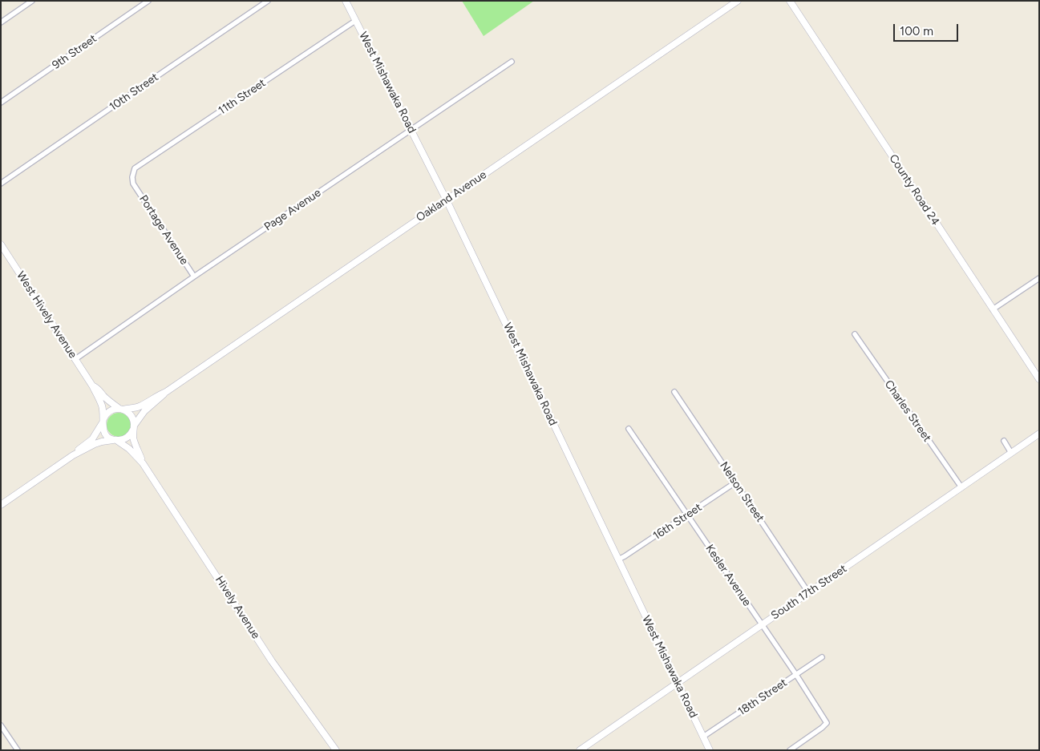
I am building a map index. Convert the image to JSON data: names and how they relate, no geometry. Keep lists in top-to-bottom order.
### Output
{
  "streets": {
    "street": [
      "9th Street",
      "West Mishawaka Road",
      "10th Street",
      "11th Street",
      "County Road 24",
      "Oakland Avenue",
      "Page Avenue",
      "Portage Avenue",
      "West Hively Avenue",
      "Charles Street",
      "Nelson Street",
      "16th Street",
      "Kesler Avenue",
      "South 17th Street",
      "Hively Avenue",
      "18th Street"
    ]
  },
  "crossings": [
    ["West Mishawaka Road", "11th Street"],
    ["West Mishawaka Road", "Oakland Avenue"],
    ["West Mishawaka Road", "Page Avenue"],
    ["West Mishawaka Road", "16th Street"],
    ["West Mishawaka Road", "South 17th Street"],
    ["West Mishawaka Road", "18th Street"],
    ["11th Street", "Portage Avenue"],
    ["Oakland Avenue", "Hively Avenue"],
    ["Page Avenue", "Portage Avenue"],
    ["Page Avenue", "West Hively Avenue"],
    ["West Hively Avenue", "Hively Avenue"],
    ["Charles Street", "South 17th Street"],
    ["Nelson Street", "16th Street"],
    ["Nelson Street", "South 17th Street"],
    ["16th Street", "Kesler Avenue"],
    ["Kesler Avenue", "South 17th Street"],
    ["Kesler Avenue", "18th Street"]
  ],
  "scale_bar": "100 m"
}
